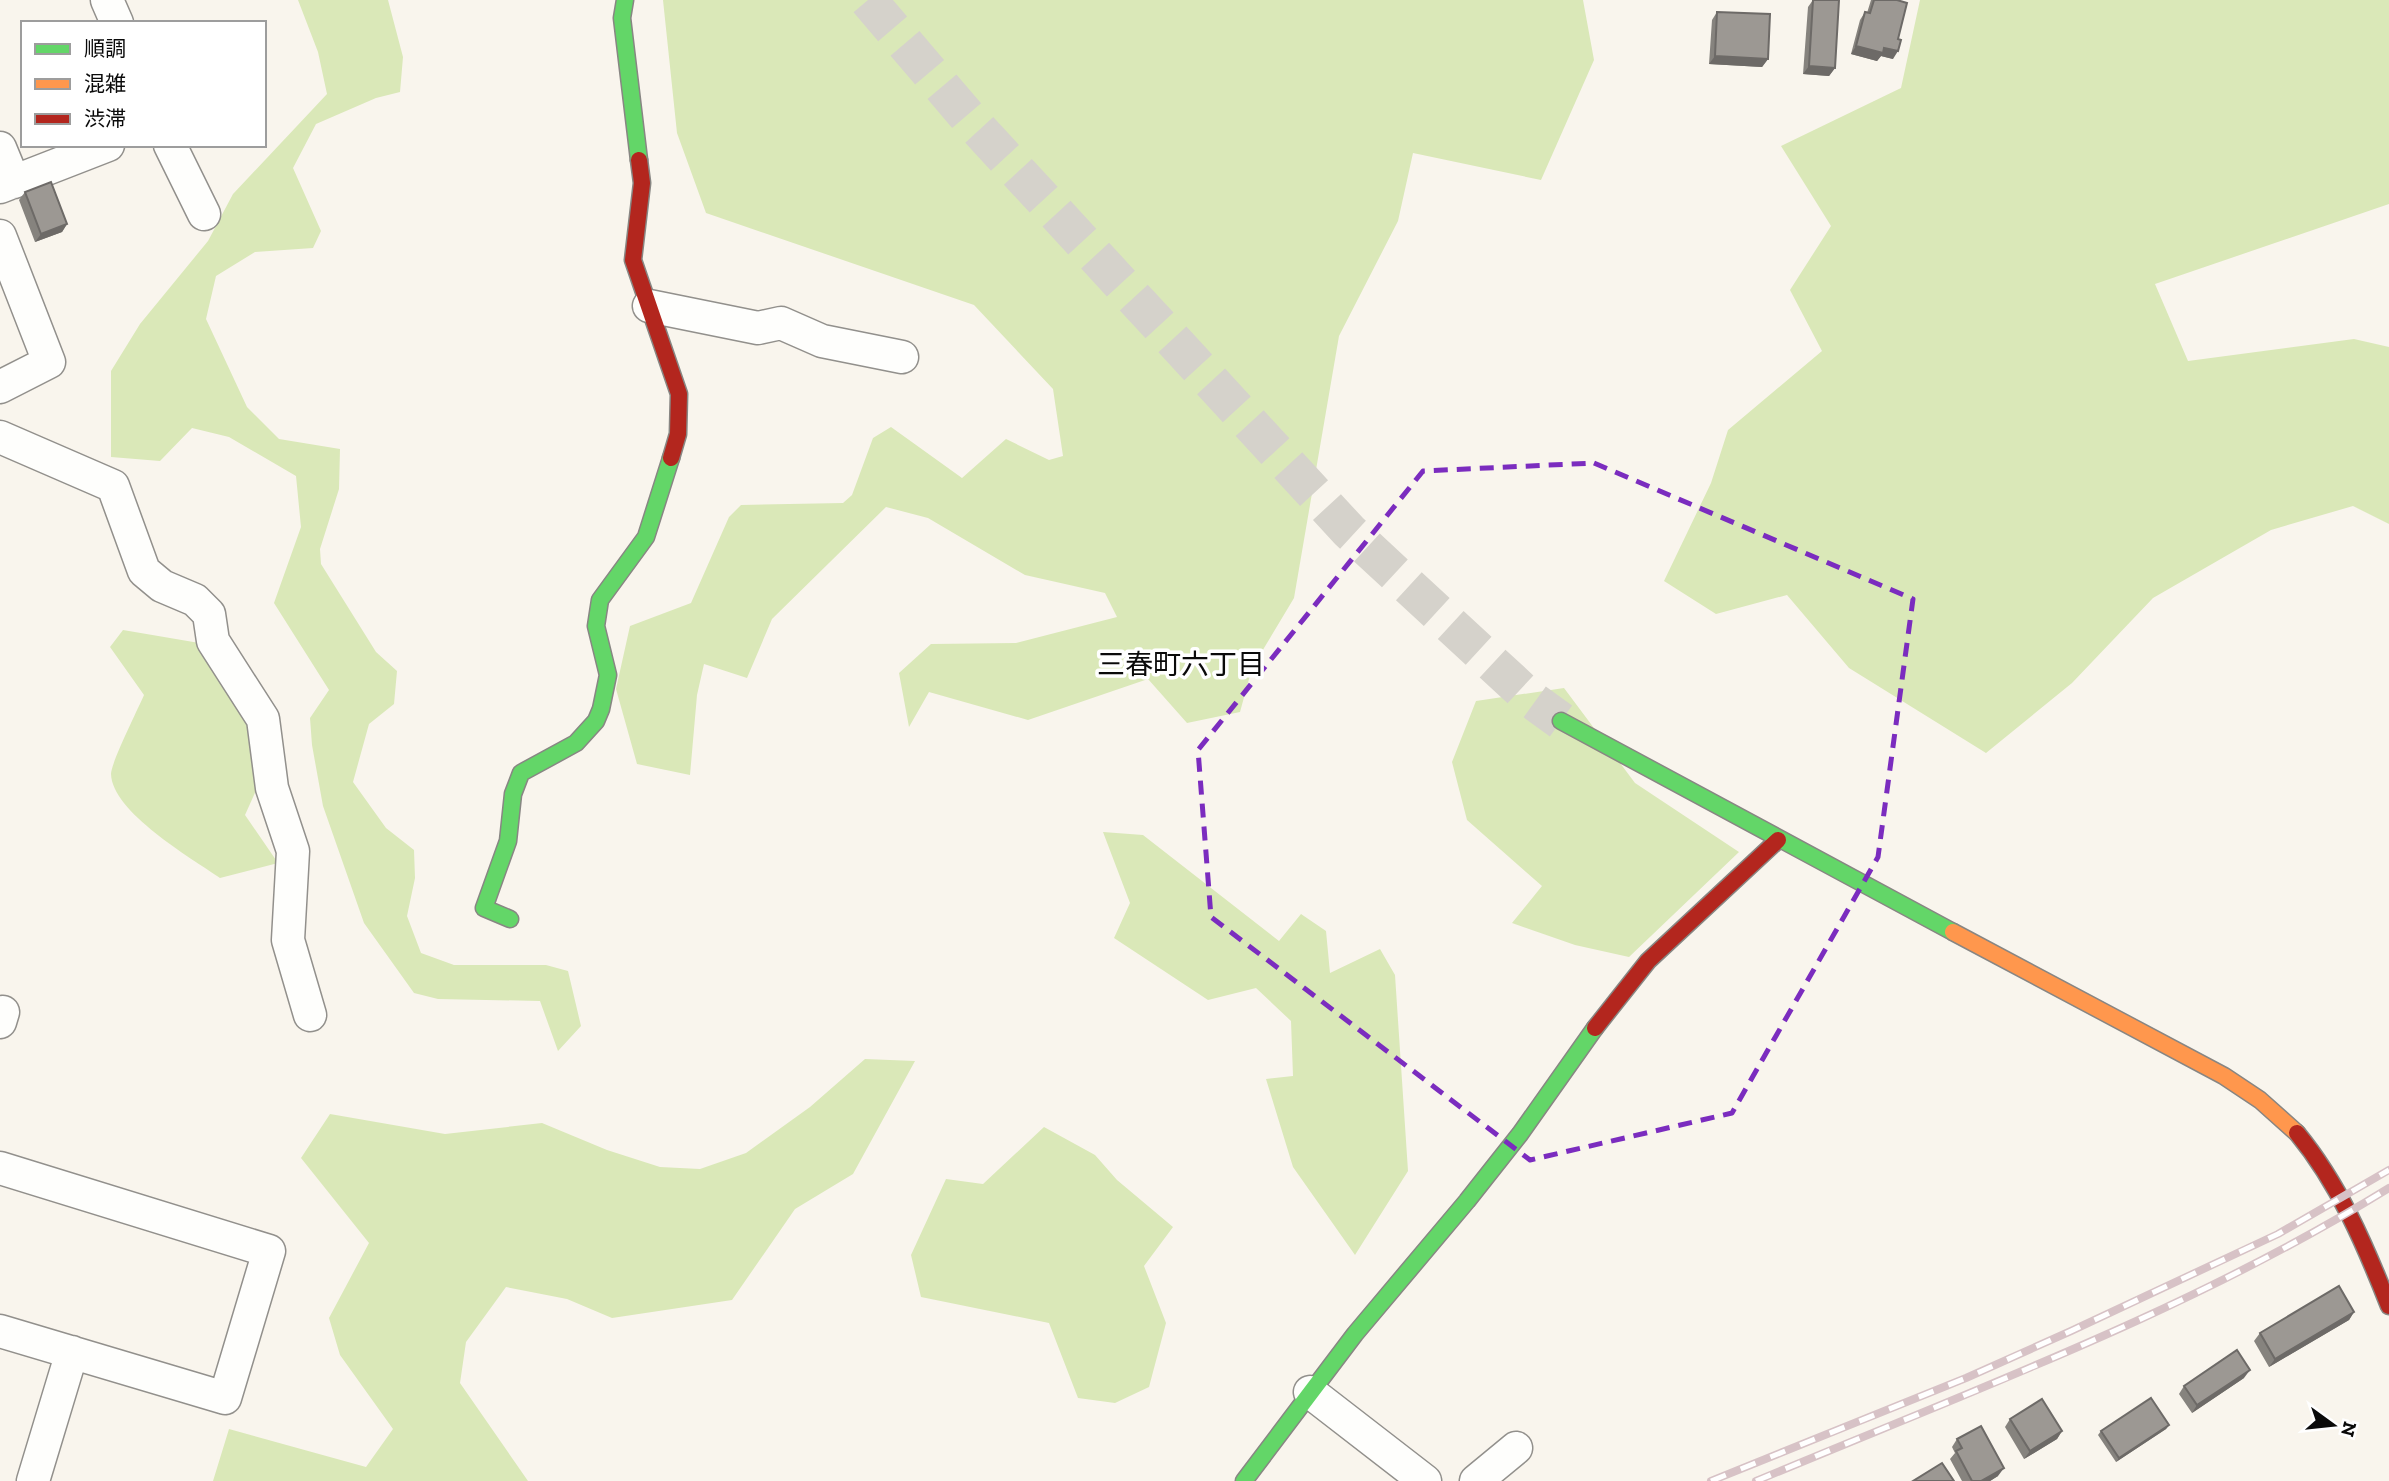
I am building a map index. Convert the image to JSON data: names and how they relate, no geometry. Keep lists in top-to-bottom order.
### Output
{
  "districts": ["三春町六丁目"],
  "legend": ["順調", "混雑", "渋滞"],
  "north": "right"
}
